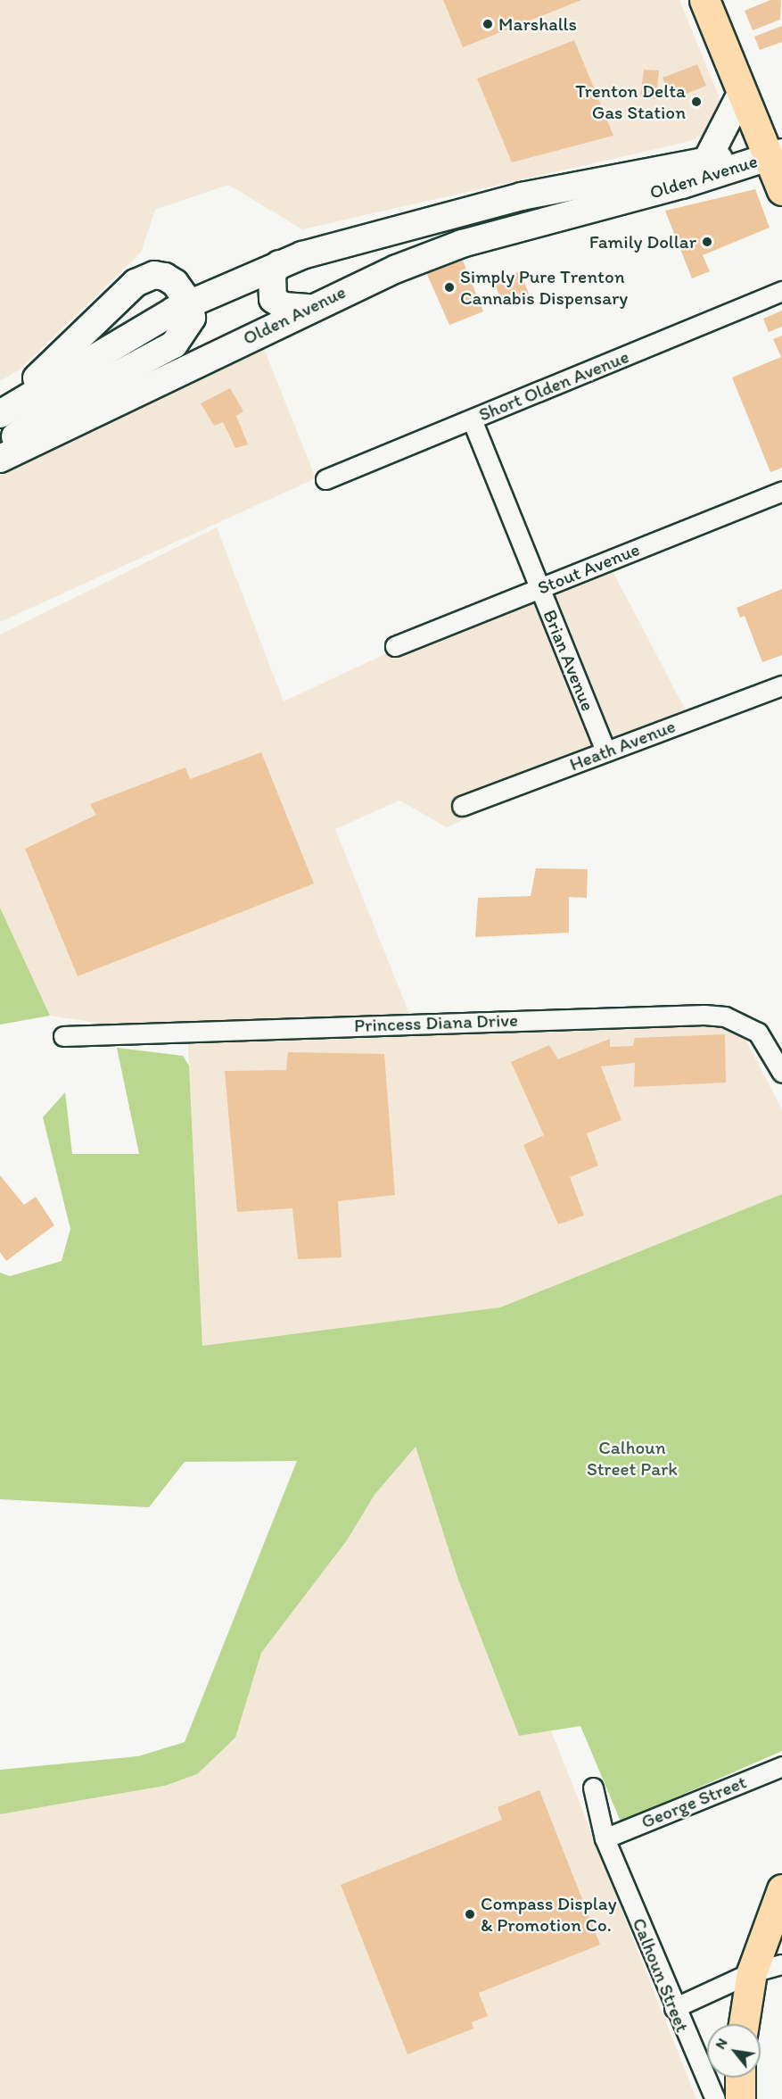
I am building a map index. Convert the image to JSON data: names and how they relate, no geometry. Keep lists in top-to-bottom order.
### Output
{
  "streets": {
    "main road": ["Olden Avenue"],
    "street": [
      "Short Olden Avenue",
      "Stout Avenue",
      "Brian Avenue",
      "Heath Avenue",
      "Princess Diana Drive",
      "George Street",
      "Calhoun Street"
    ]
  },
  "crossings": [
    ["Short Olden Avenue", "Brian Avenue"],
    ["Stout Avenue", "Brian Avenue"],
    ["Brian Avenue", "Heath Avenue"],
    ["George Street", "Calhoun Street"]
  ],
  "parks": ["Calhoun Street Park"],
  "places": [
    "Marshalls",
    "Trenton Delta Gas Station",
    "Family Dollar",
    "Simply Pure Trenton Cannabis Dispensary",
    "Compass Display & Promotion Co."
  ],
  "north": "top left"
}
